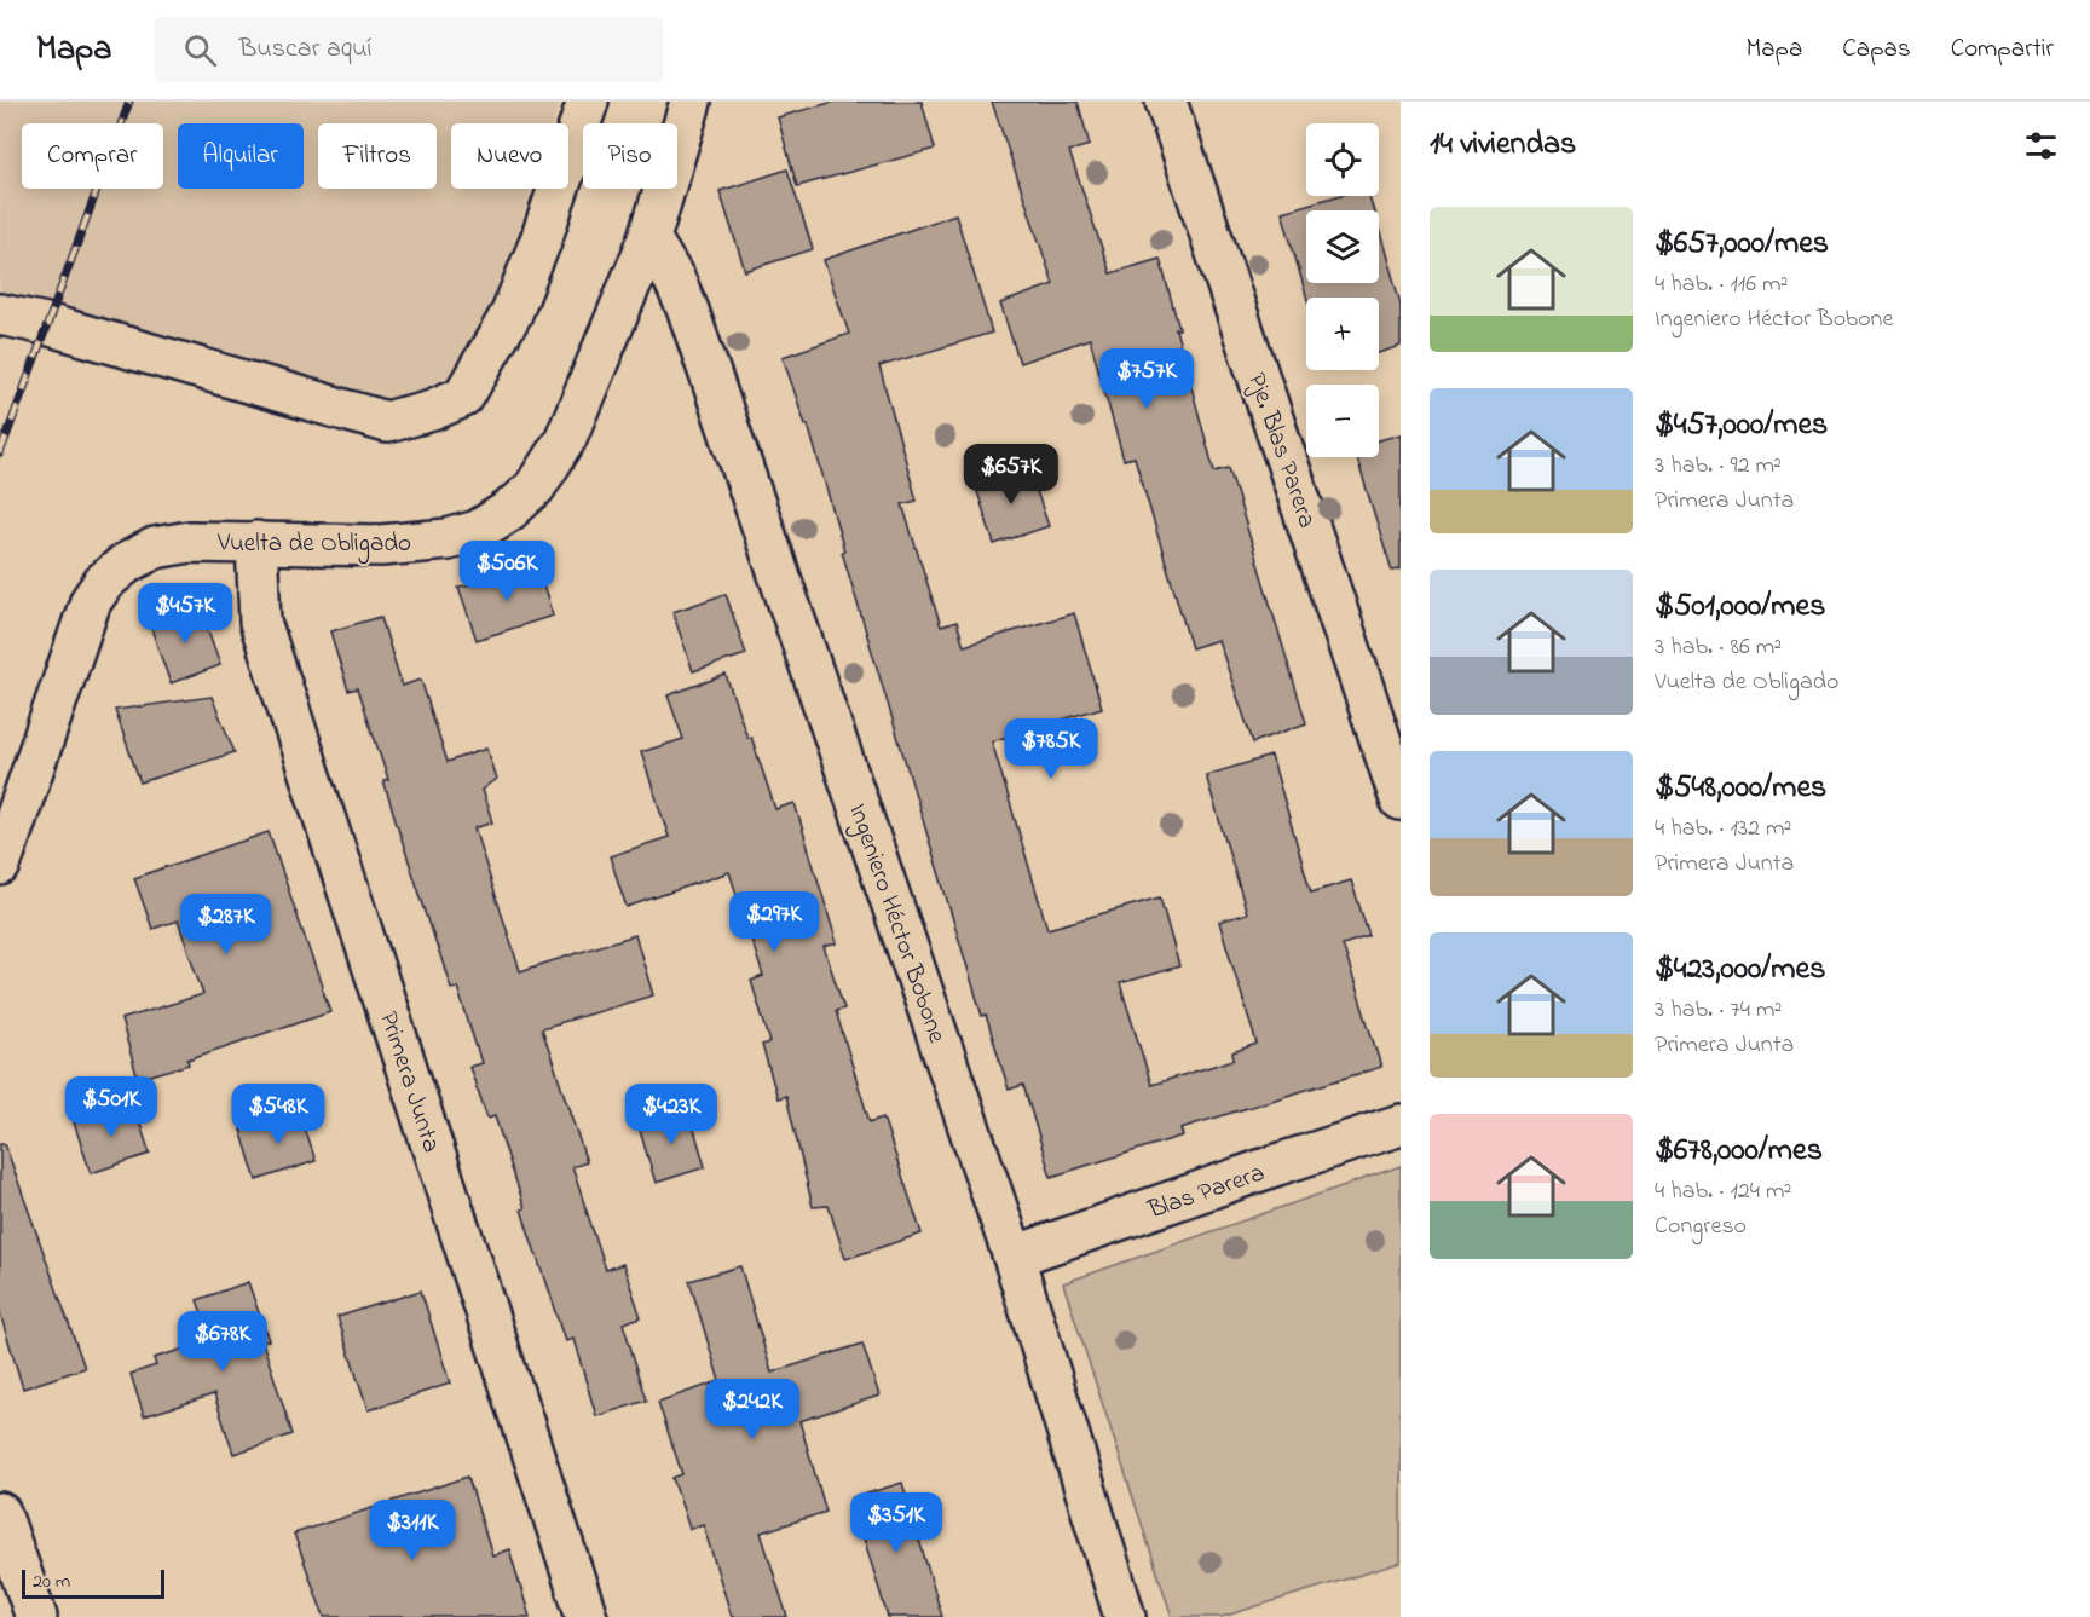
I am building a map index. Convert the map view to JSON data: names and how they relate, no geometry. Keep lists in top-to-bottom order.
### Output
{
  "streets": {
    "street": [
      "Pje. Blas Parera",
      "Vuelta de Obligado",
      "Ingeniero Héctor Bobone",
      "Primera Junta",
      "Blas Parera"
    ]
  },
  "crossings": [
    ["Vuelta de Obligado", "Ingeniero Héctor Bobone"],
    ["Vuelta de Obligado", "Primera Junta"],
    ["Ingeniero Héctor Bobone", "Blas Parera"]
  ],
  "scale_bar": "20 m",
  "page": {
    "header": "Mapa",
    "search": "Buscar aquí",
    "nav": ["Mapa", "Capas", "Compartir"],
    "heading": "14 viviendas",
    "map_buttons": ["+", "−"],
    "chip": [
      "Comprar",
      "Alquilar",
      "Filtros",
      "Nuevo",
      "Piso"
    ],
    "list": [
      {
        "name": "$657,000/mes",
        "note": "4 hab. · 116 m² · Ingeniero Héctor Bobone"
      },
      {
        "name": "$457,000/mes",
        "note": "3 hab. · 92 m² · Primera Junta"
      },
      {
        "name": "$501,000/mes",
        "note": "3 hab. · 86 m² · Vuelta de Obligado"
      },
      {
        "name": "$548,000/mes",
        "note": "4 hab. · 132 m² · Primera Junta"
      },
      {
        "name": "$423,000/mes",
        "note": "3 hab. · 74 m² · Primera Junta"
      },
      {
        "name": "$678,000/mes",
        "note": "4 hab. · 124 m² · Congreso"
      }
    ],
    "price": [
      "$757K",
      "$657K",
      "$506K",
      "$457K",
      "$785K",
      "$297K",
      "$287K",
      "$501K",
      "$548K",
      "$423K",
      "$678K",
      "$242K",
      "$351K",
      "$311K"
    ],
    "scale": "20 m"
  }
}
